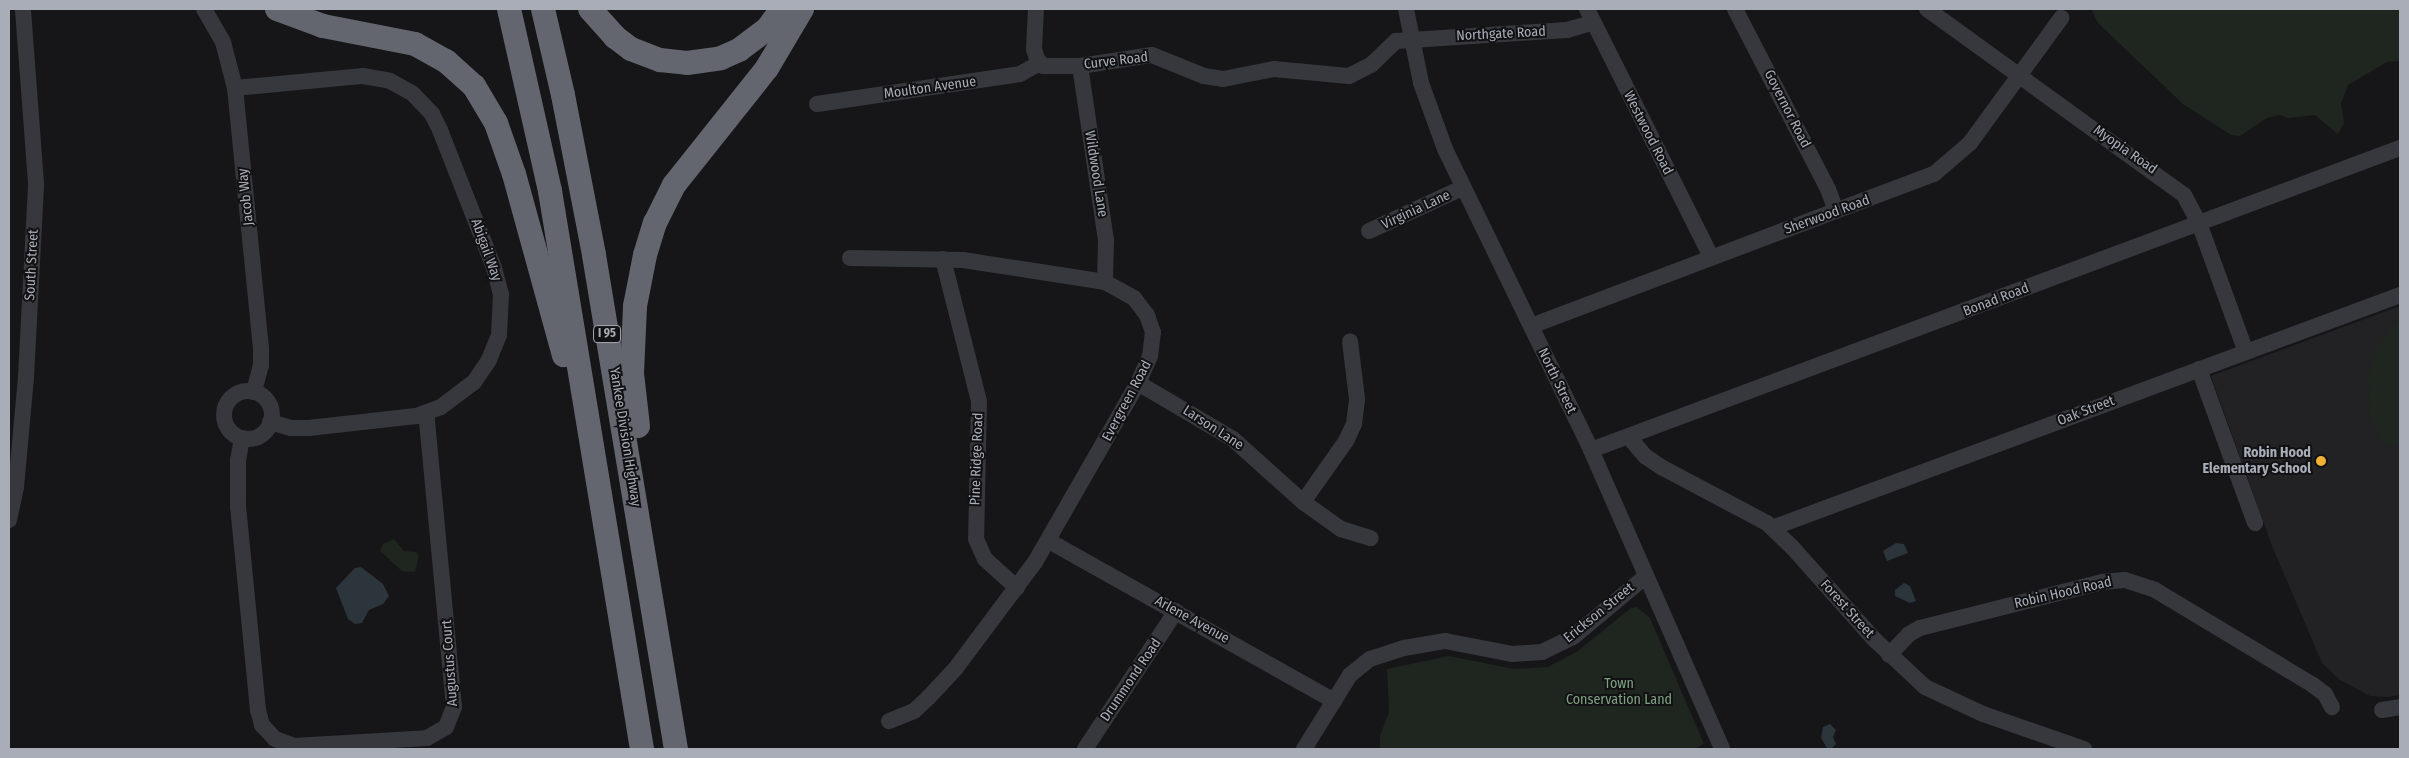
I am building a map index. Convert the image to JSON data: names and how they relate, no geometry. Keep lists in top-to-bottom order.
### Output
{
  "streets": {
    "highway": ["I 95", "Yankee Division Highway"],
    "street": [
      "Northgate Road",
      "Curve Road",
      "Moulton Avenue",
      "Governor Road",
      "Westwood Road",
      "Myopia Road",
      "Wildwood Lane",
      "Jacob Way",
      "Virginia Lane",
      "Sherwood Road",
      "Abigail Way",
      "South Street",
      "Bonad Road",
      "North Street",
      "Evergreen Road",
      "Oak Street",
      "Larson Lane",
      "Pine Ridge Road",
      "Robin Hood Road",
      "Forest Street",
      "Erickson Street",
      "Arlene Avenue",
      "Augustus Court",
      "Drummond Road"
    ]
  },
  "crossings": [
    ["Northgate Road", "Curve Road"],
    ["Northgate Road", "Westwood Road"],
    ["Northgate Road", "North Street"],
    ["Curve Road", "Moulton Avenue"],
    ["Curve Road", "Wildwood Lane"],
    ["Curve Road", "North Street"],
    ["Governor Road", "Sherwood Road"],
    ["Westwood Road", "Sherwood Road"],
    ["Myopia Road", "Sherwood Road"],
    ["Myopia Road", "Bonad Road"],
    ["Myopia Road", "Oak Street"],
    ["Wildwood Lane", "Evergreen Road"],
    ["Jacob Way", "Abigail Way"],
    ["Jacob Way", "Augustus Court"],
    ["Virginia Lane", "North Street"],
    ["Sherwood Road", "North Street"],
    ["Abigail Way", "Augustus Court"],
    ["Bonad Road", "North Street"],
    ["Bonad Road", "Forest Street"],
    ["North Street", "Erickson Street"],
    ["Evergreen Road", "Larson Lane"],
    ["Evergreen Road", "Pine Ridge Road"],
    ["Evergreen Road", "Arlene Avenue"],
    ["Oak Street", "Forest Street"],
    ["Robin Hood Road", "Forest Street"],
    ["Erickson Street", "Arlene Avenue"],
    ["Arlene Avenue", "Drummond Road"]
  ],
  "parks": ["Town Conservation Land"],
  "places": ["Robin Hood Elementary School"]
}
